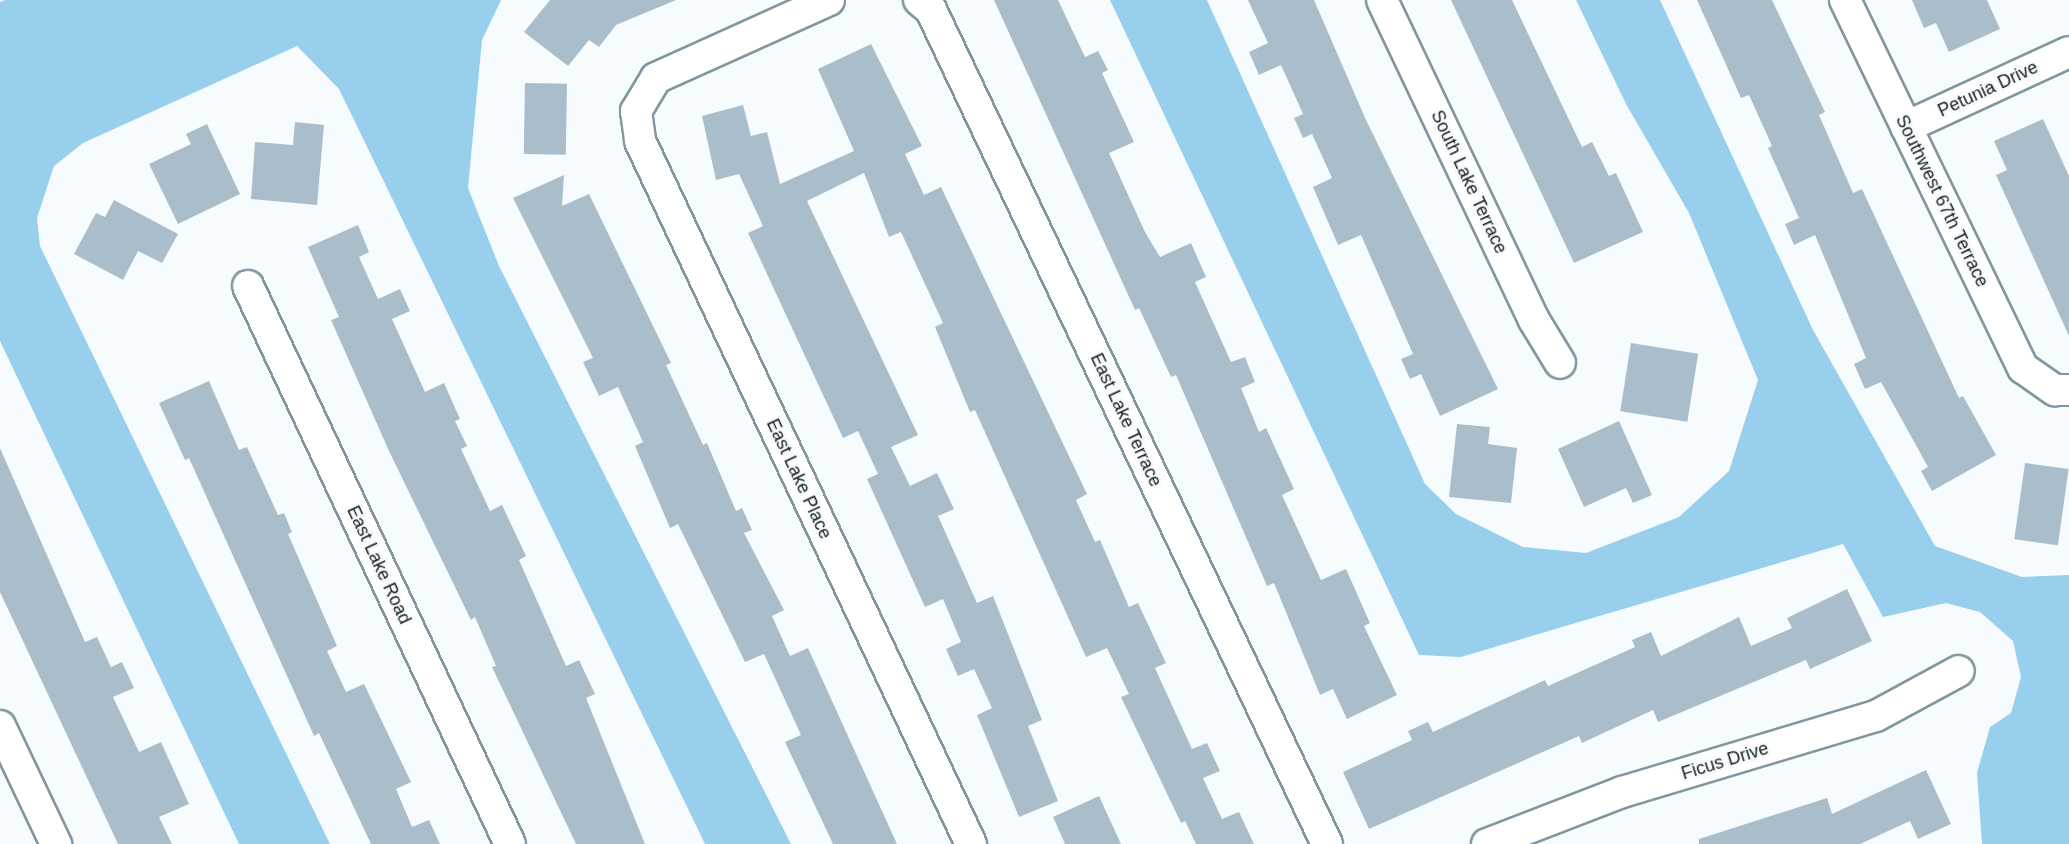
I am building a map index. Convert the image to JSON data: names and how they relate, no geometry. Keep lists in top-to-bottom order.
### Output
{
  "streets": {
    "street": [
      "Petunia Drive",
      "South Lake Terrace",
      "Southwest 67th Terrace",
      "East Lake Terrace",
      "East Lake Place",
      "East Lake Road",
      "Ficus Drive"
    ]
  },
  "crossings": [
    ["Petunia Drive", "Southwest 67th Terrace"]
  ]
}
